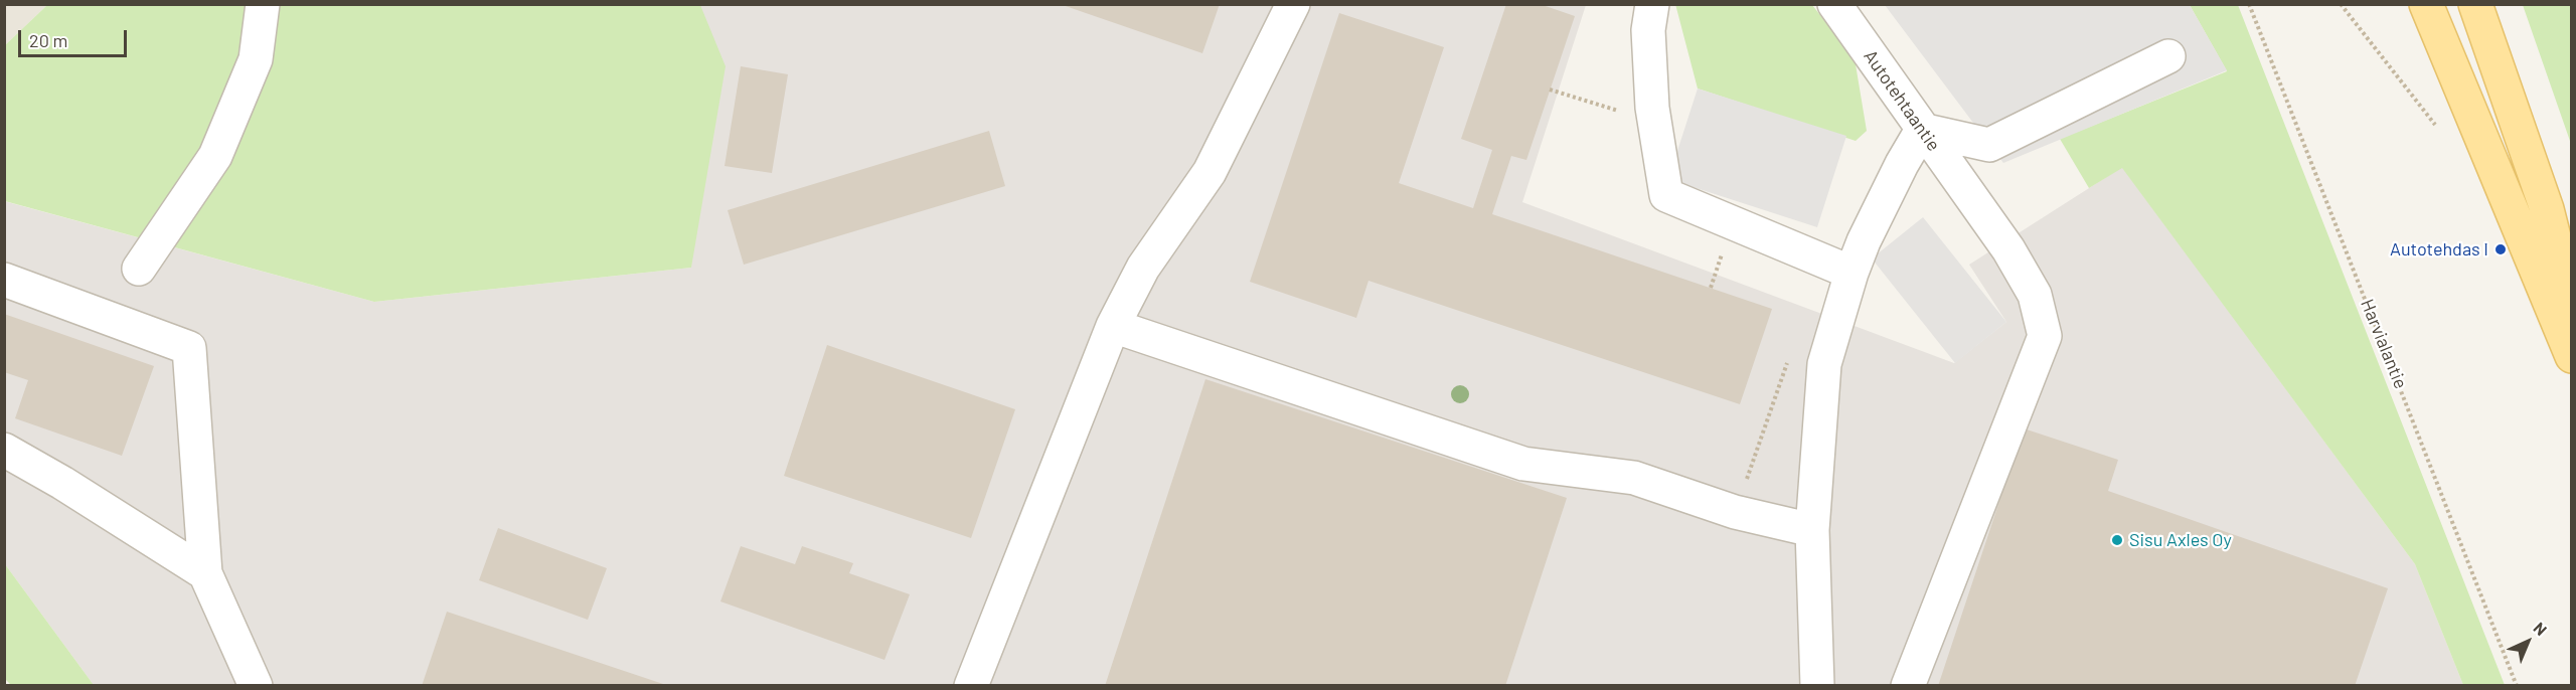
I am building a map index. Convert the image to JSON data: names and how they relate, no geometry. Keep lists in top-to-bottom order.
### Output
{
  "streets": {
    "street": ["Autotehtaantie"],
    "path": ["Harvialantie"]
  },
  "places": ["Autotehdas I", "Sisu Axles Oy"],
  "scale_bar": "20 m",
  "north": "top right"
}
